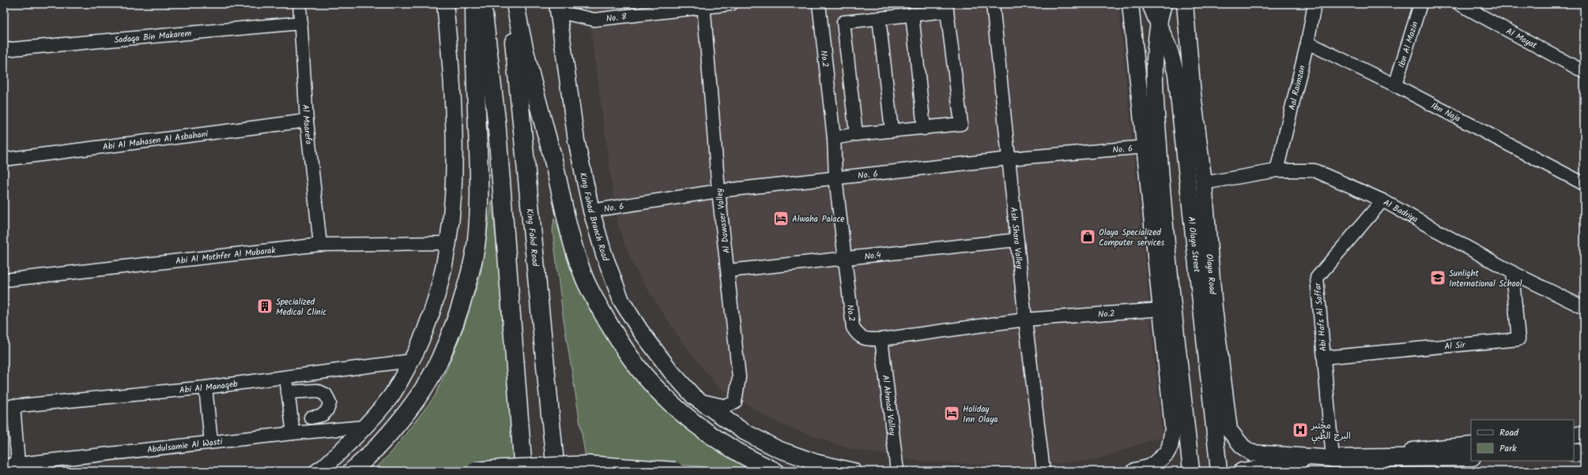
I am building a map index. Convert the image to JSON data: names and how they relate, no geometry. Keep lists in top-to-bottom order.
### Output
{
  "streets": {
    "highway": ["King Fahd Road"],
    "main road": ["King Fahad Branch Road", "Al Olaya Street", "Olaya Road"],
    "street": [
      "No. 8",
      "Sadaqa Bin Makarem",
      "Al Mayat",
      "Ibn Al Mazin",
      "No.2",
      "Aal Raimzan",
      "Ibn Naja",
      "Al Maarefa",
      "Abi Al Mahasen Al Asbahani",
      "No. 6",
      "Al Badriya",
      "Al Dawaser Valley",
      "Ash Shara Valley",
      "Abi Al Mothfer Al Mubarak",
      "No.4",
      "Abi Hafs Al Saffar",
      "Al Sir",
      "Abi Al Manaqeb",
      "Al Ahmad Valley",
      "Abdulsamie Al Wasti"
    ]
  },
  "crossings": [
    ["No. 8", "King Fahad Branch Road"],
    ["No. 8", "Al Dawaser Valley"],
    ["Sadaqa Bin Makarem", "Al Maarefa"],
    ["Ibn Al Mazin", "Ibn Naja"],
    ["No.2", "No. 6"],
    ["No.2", "Ash Shara Valley"],
    ["No.2", "No.4"],
    ["No.2", "Al Ahmad Valley"],
    ["Aal Raimzan", "Ibn Naja"],
    ["Aal Raimzan", "Al Badriya"],
    ["Al Maarefa", "Abi Al Mahasen Al Asbahani"],
    ["Al Maarefa", "Abi Al Mothfer Al Mubarak"],
    ["No. 6", "King Fahad Branch Road"],
    ["No. 6", "Al Dawaser Valley"],
    ["No. 6", "Ash Shara Valley"],
    ["Al Badriya", "Olaya Road"],
    ["Al Badriya", "Abi Hafs Al Saffar"],
    ["Al Badriya", "Al Sir"],
    ["King Fahad Branch Road", "Al Dawaser Valley"],
    ["Al Dawaser Valley", "No.4"],
    ["Ash Shara Valley", "No.4"],
    ["Olaya Road", "Abi Hafs Al Saffar"],
    ["Abi Hafs Al Saffar", "Al Sir"]
  ],
  "places": {
    "hotel": ["Alwaha Palace", "Holiday Inn Olaya"],
    "shop": ["Olaya Specialized Computer services"],
    "school or university": ["Sunlight International School"],
    "building": ["Specialized Medical Clinic"],
    "hospital": ["مختبر البرج الطبي"]
  },
  "legend": ["Road", "Park"]
}
